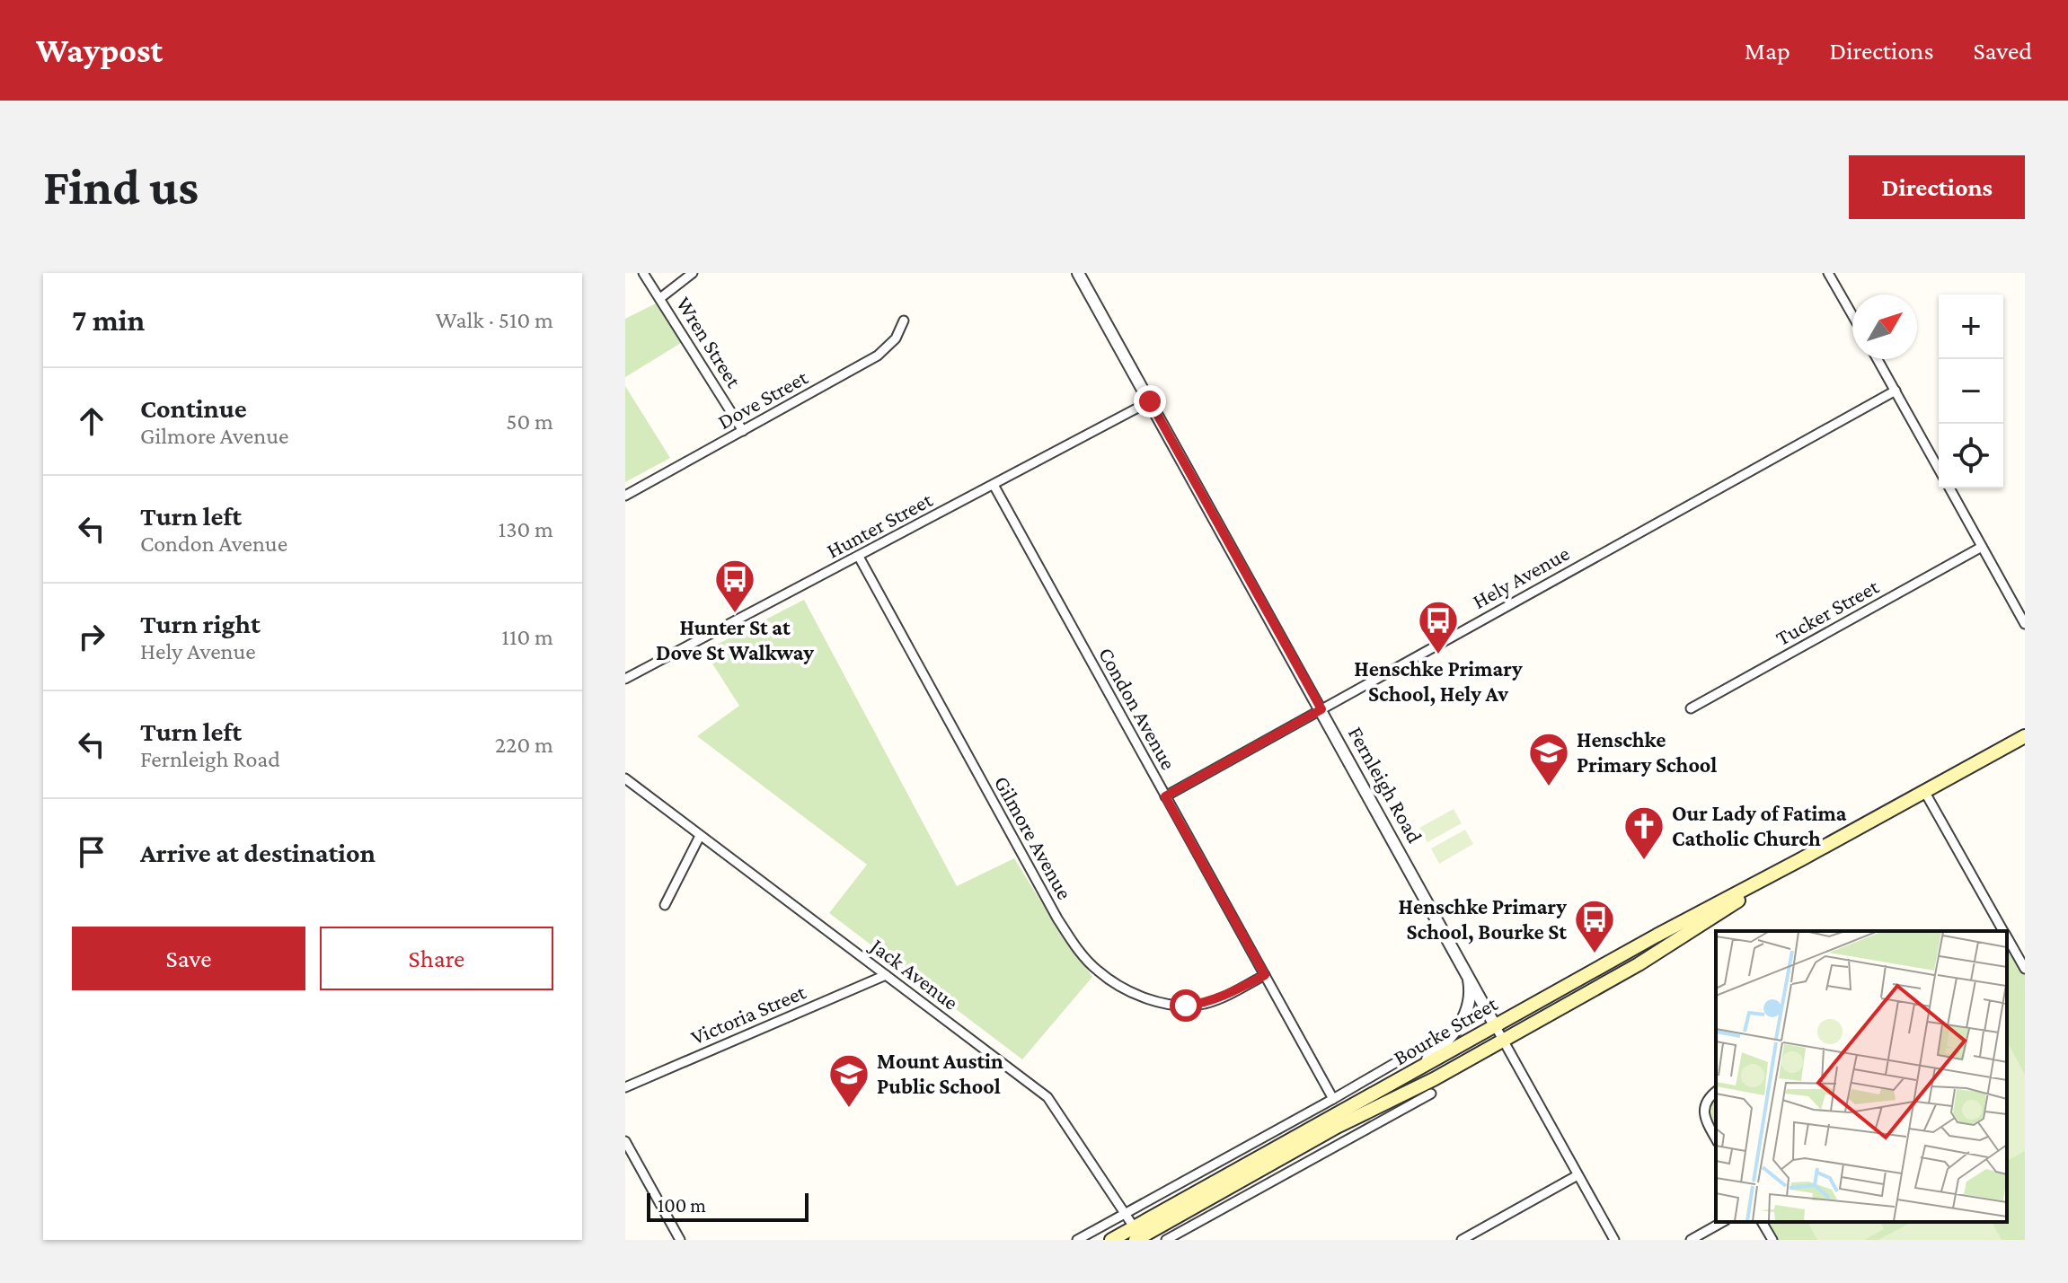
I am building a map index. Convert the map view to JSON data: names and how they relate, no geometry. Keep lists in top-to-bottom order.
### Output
{
  "streets": {
    "main road": ["Bourke Street"],
    "street": [
      "Wren Street",
      "Dove Street",
      "Hunter Street",
      "Hely Avenue",
      "Tucker Street",
      "Condon Avenue",
      "Fernleigh Road",
      "Gilmore Avenue",
      "Jack Avenue",
      "Victoria Street"
    ]
  },
  "crossings": [
    ["Wren Street", "Dove Street"],
    ["Hunter Street", "Condon Avenue"],
    ["Hunter Street", "Fernleigh Road"],
    ["Hunter Street", "Gilmore Avenue"],
    ["Hely Avenue", "Condon Avenue"],
    ["Hely Avenue", "Fernleigh Road"],
    ["Condon Avenue", "Gilmore Avenue"],
    ["Condon Avenue", "Bourke Street"],
    ["Fernleigh Road", "Bourke Street"],
    ["Jack Avenue", "Victoria Street"],
    ["Jack Avenue", "Bourke Street"]
  ],
  "places": {
    "bus stop": ["Hunter St at Dove St Walkway", "Henschke Primary School, Hely Av", "Henschke Primary School, Bourke St"],
    "school or university": ["Henschke Primary School", "Mount Austin Public School"],
    "church": ["Our Lady of Fatima Catholic Church"]
  },
  "scale_bar": "100 m",
  "north": "top right",
  "page": {
    "header": "Waypost",
    "nav": ["Map", "Directions", "Saved"],
    "buttons": [
      "Directions",
      ["Save", "Share"]
    ],
    "title": "Find us",
    "heading": ["7 min", "Walk · 510 m"],
    "map_buttons": ["+", "−"],
    "list": [
      ["Continue", "Gilmore Avenue", "50 m"],
      ["Turn left", "Condon Avenue", "130 m"],
      ["Turn right", "Hely Avenue", "110 m"],
      ["Turn left", "Fernleigh Road", "220 m"],
      "Arrive at destination"
    ],
    "scale": "100 m"
  }
}
